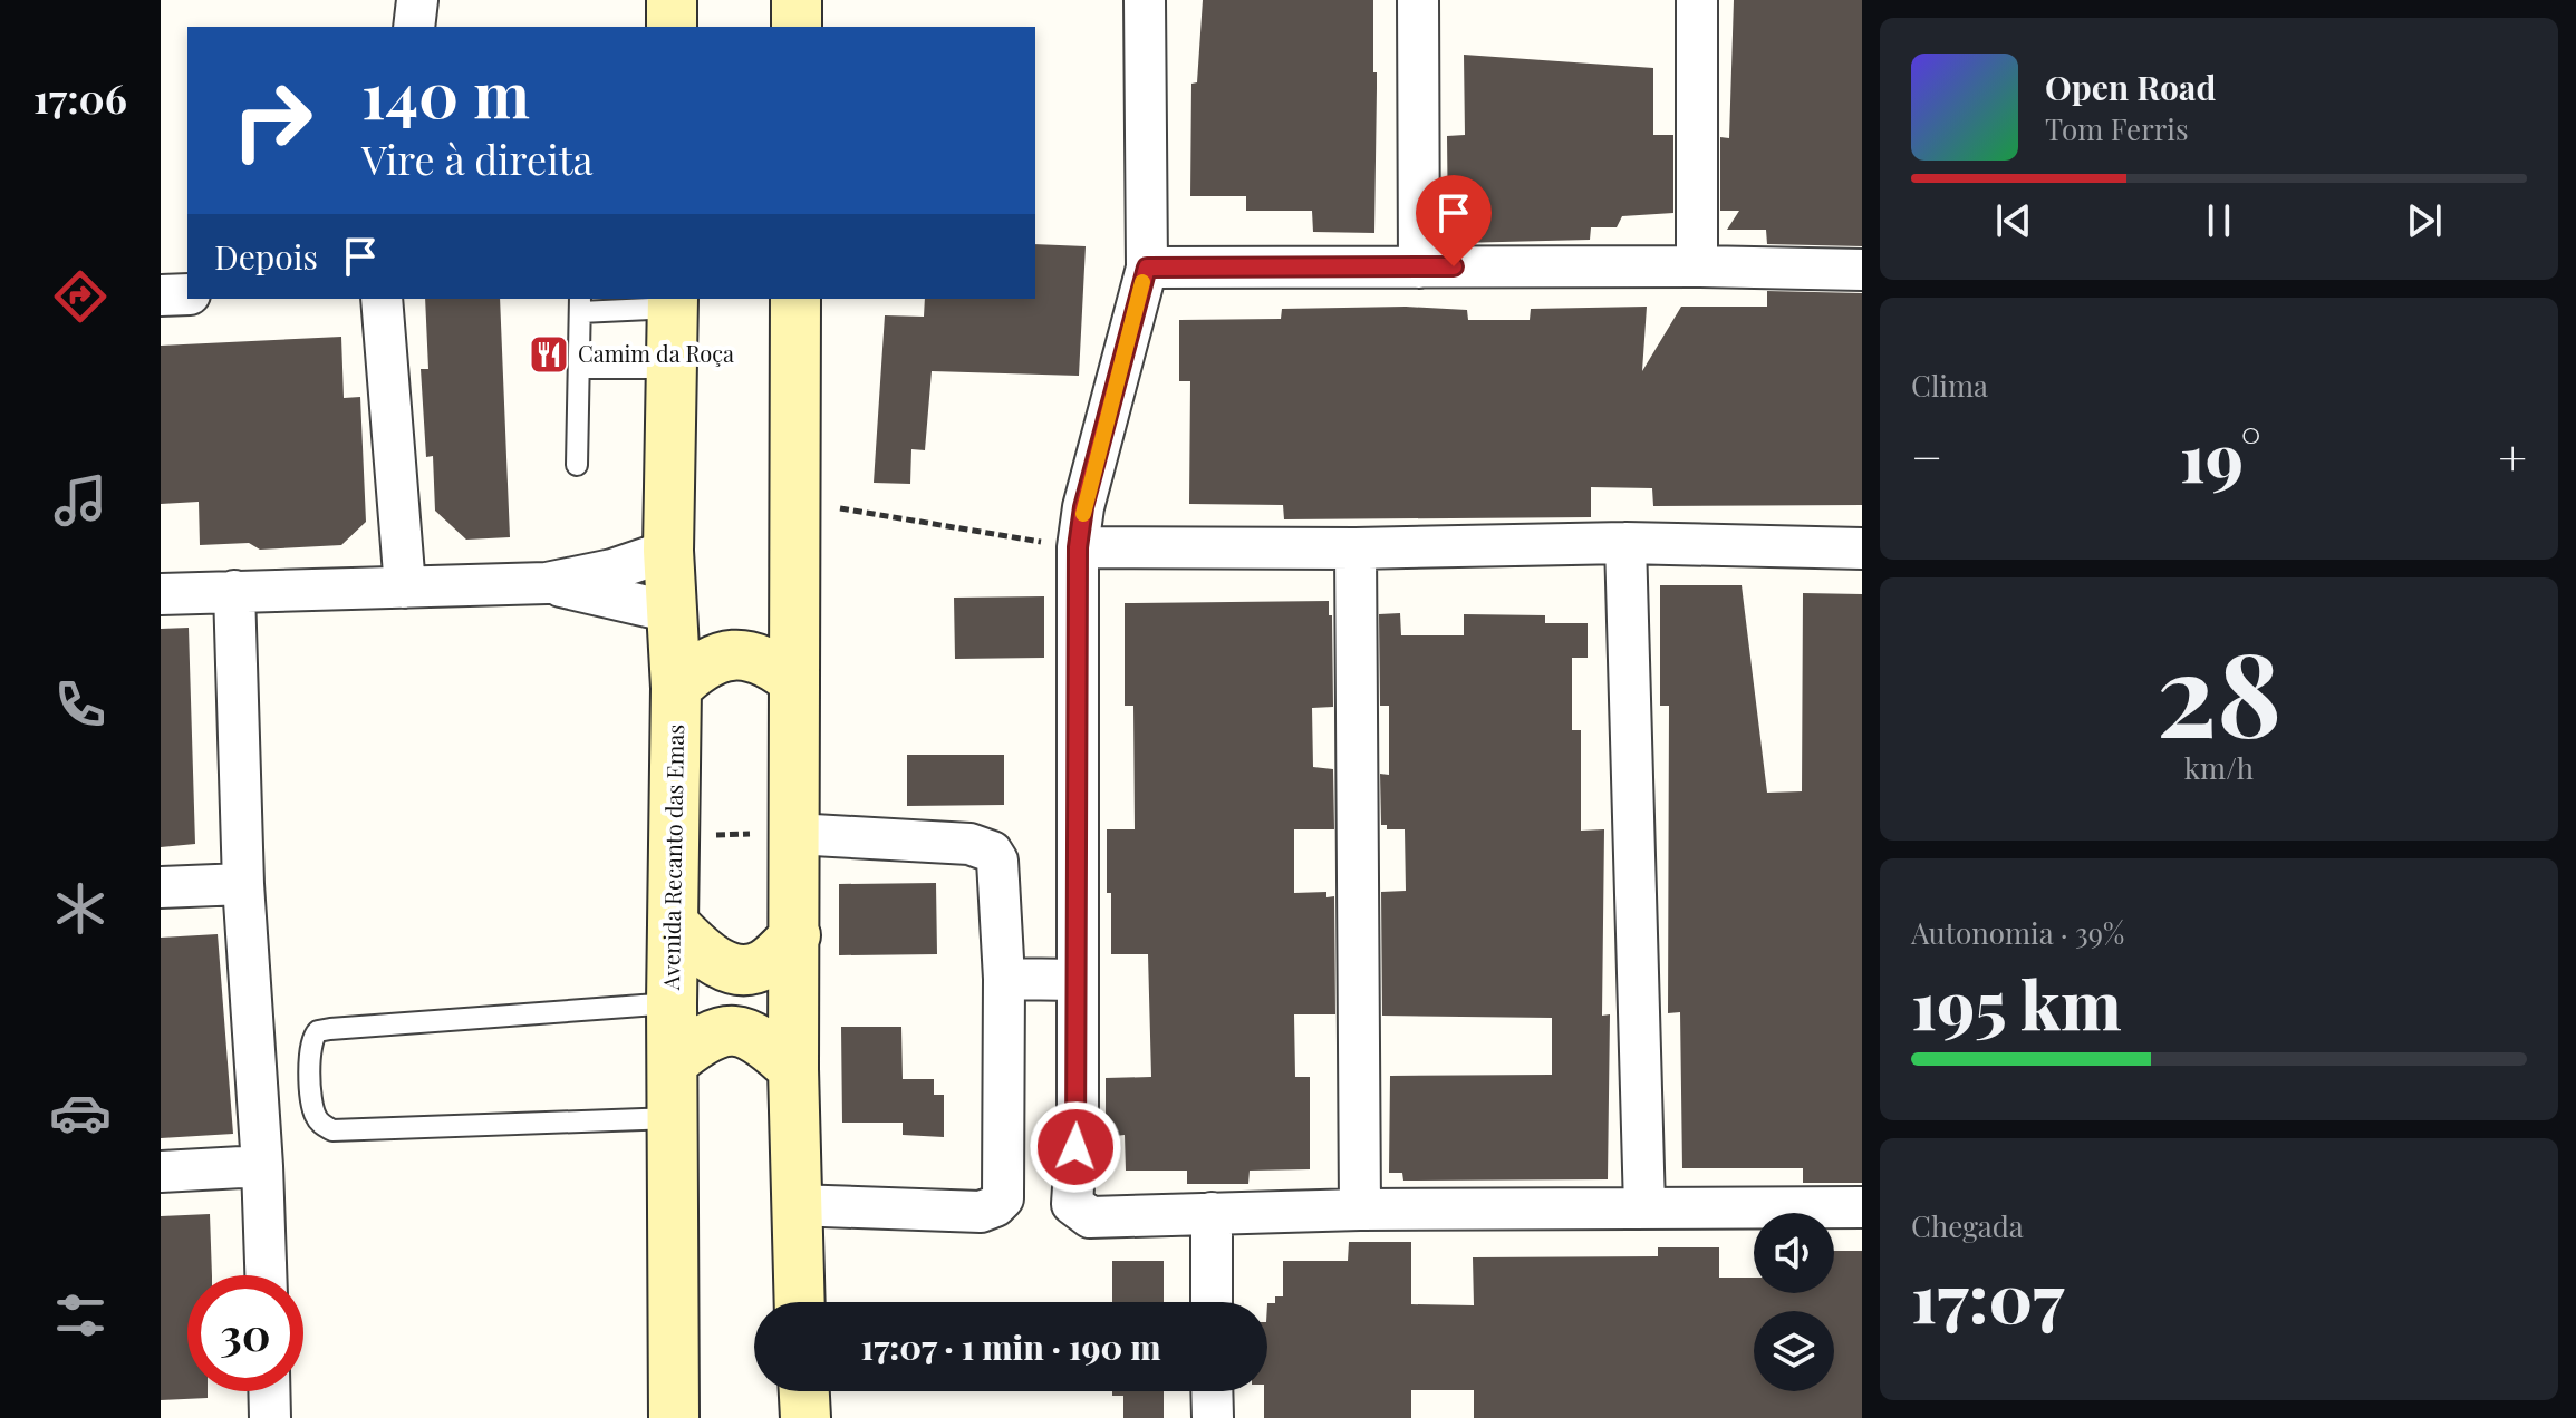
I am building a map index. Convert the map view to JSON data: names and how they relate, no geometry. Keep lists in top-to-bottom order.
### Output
{
  "streets": {
    "main road": ["Avenida Recanto das Emas"]
  },
  "places": {
    "restaurant": ["Camim da Roça"]
  },
  "page": {
    "tabs": "17:06",
    "turn": ["140 m", "Vire à direita"],
    "song": ["Open Road", "Tom Ferris"],
    "then": "Depois",
    "tile": [
      "Clima",
      ["28", "km/h"],
      ["Autonomia · 39%", "195 km"],
      ["Chegada", "17:07"]
    ],
    "heat": ["−", "19°", "+"],
    "limit": "30",
    "trip": "17:07 · 1 min · 190 m"
  }
}
